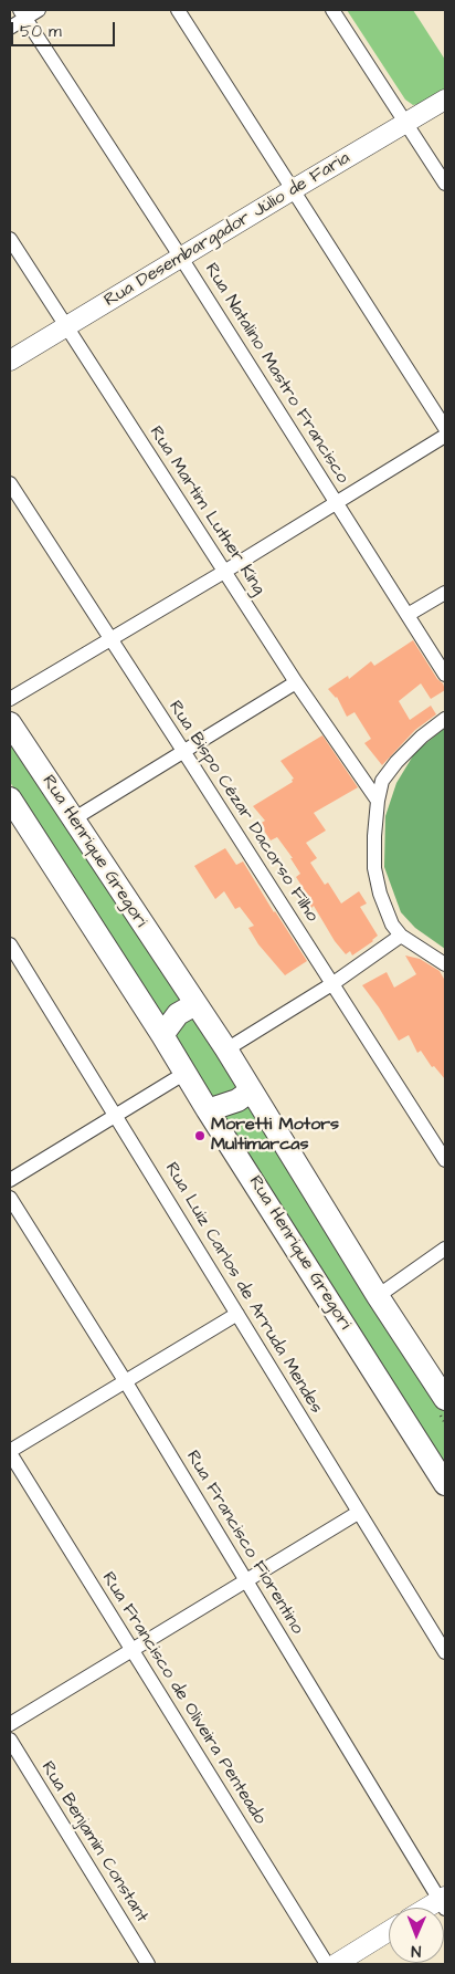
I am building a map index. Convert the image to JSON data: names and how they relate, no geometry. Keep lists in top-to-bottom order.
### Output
{
  "streets": {
    "main road": ["Rua Henrique Gregori"],
    "street": [
      "Rua Desembargador Júlio de Faria",
      "Rua Natalino Mastro Francisco",
      "Rua Martim Luther King",
      "Rua Bispo Cézar Dacorso Filho",
      "Rua Luiz Carlos de Arruda Mendes",
      "Rua Francisco Fiorentino",
      "Rua Francisco de Oliveira Penteado",
      "Rua Benjamin Constant"
    ]
  },
  "crossings": [
    ["Rua Desembargador Júlio de Faria", "Rua Natalino Mastro Francisco"],
    ["Rua Desembargador Júlio de Faria", "Rua Martim Luther King"]
  ],
  "places": ["Moretti Motors Multimarcas"],
  "scale_bar": "50 m",
  "north": "bottom"
}
